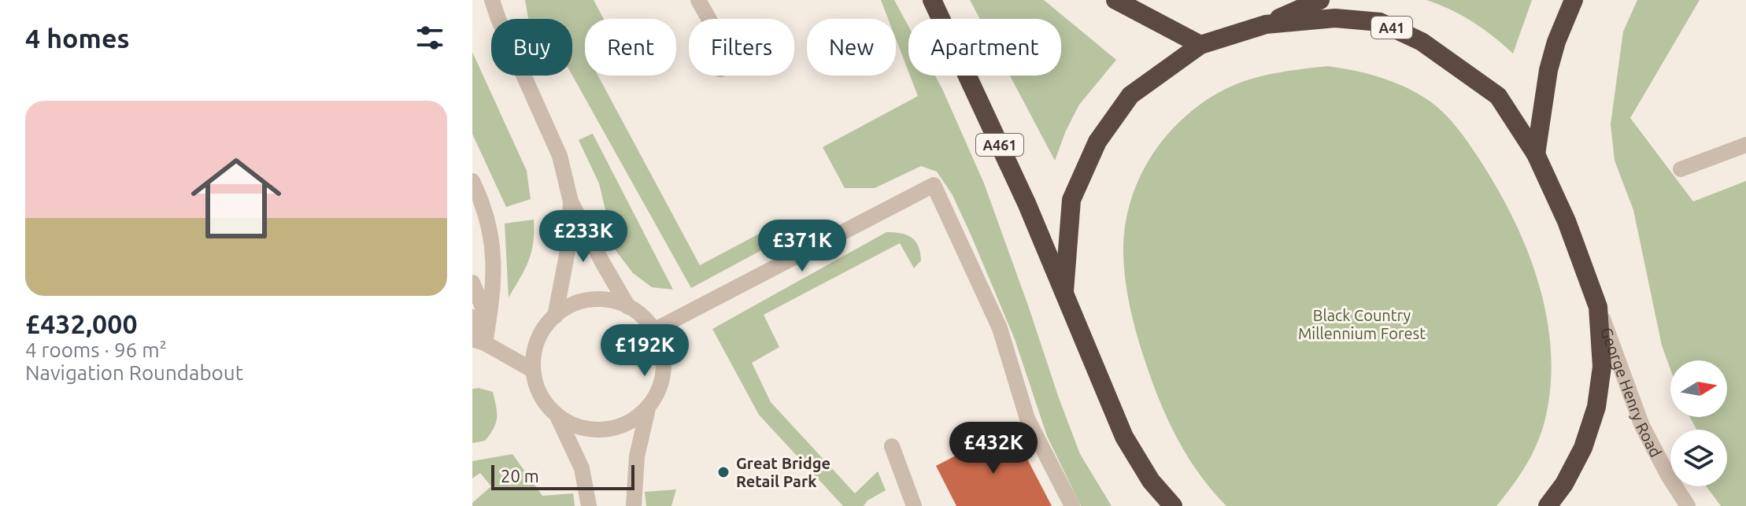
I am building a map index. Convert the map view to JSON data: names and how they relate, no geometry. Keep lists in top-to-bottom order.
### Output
{
  "streets": {
    "highway": ["A41", "A461"],
    "street": ["George Henry Road"]
  },
  "crossings": [
    ["A41", "A461"],
    ["A41", "George Henry Road"]
  ],
  "parks": ["Black Country Millennium Forest"],
  "places": ["Great Bridge Retail Park"],
  "scale_bar": "20 m",
  "north": "right",
  "page": {
    "heading": "4 homes",
    "chip": [
      "Buy",
      "Rent",
      "Filters",
      "New",
      "Apartment"
    ],
    "list": [
      {
        "name": "£432,000",
        "note": "4 rooms · 96 m² · Navigation Roundabout"
      }
    ],
    "price": [
      "£233K",
      "£371K",
      "£192K",
      "£432K"
    ],
    "scale": "20 m"
  }
}
